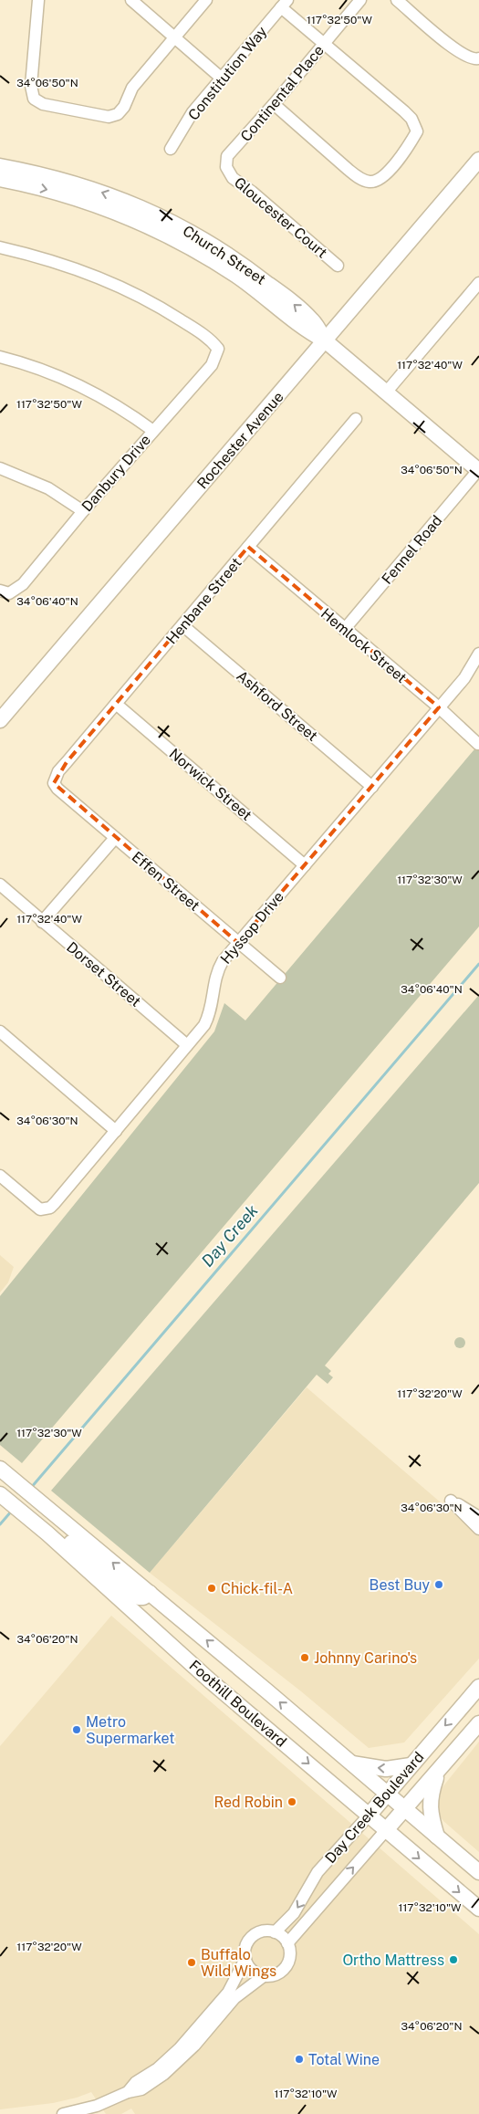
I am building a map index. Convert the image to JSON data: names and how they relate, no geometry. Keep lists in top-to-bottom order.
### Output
{
  "streets": {
    "main road": [
      "Church Street",
      "Rochester Avenue",
      "Foothill Boulevard",
      "Day Creek Boulevard"
    ],
    "street": [
      "Constitution Way",
      "Continental Place",
      "Gloucester Court",
      "Danbury Drive",
      "Fennel Road",
      "Henbane Street",
      "Hemlock Street",
      "Ashford Street",
      "Norwick Street",
      "Effen Street",
      "Hyssop Drive",
      "Dorset Street"
    ]
  },
  "crossings": [
    ["Continental Place", "Gloucester Court"],
    ["Church Street", "Rochester Avenue"],
    ["Church Street", "Fennel Road"],
    ["Fennel Road", "Hemlock Street"],
    ["Henbane Street", "Hemlock Street"],
    ["Henbane Street", "Ashford Street"],
    ["Henbane Street", "Norwick Street"],
    ["Henbane Street", "Effen Street"],
    ["Hemlock Street", "Hyssop Drive"],
    ["Ashford Street", "Hyssop Drive"],
    ["Norwick Street", "Hyssop Drive"],
    ["Effen Street", "Hyssop Drive"],
    ["Hyssop Drive", "Dorset Street"],
    ["Foothill Boulevard", "Day Creek Boulevard"]
  ],
  "water": ["Day Creek"],
  "places": [
    "Best Buy",
    "Chick-fil-A",
    "Johnny Carino's",
    "Metro Supermarket",
    "Red Robin",
    "Ortho Mattress",
    "Buffalo Wild Wings",
    "Total Wine"
  ],
  "coordinates": [
    "117°32'50\"W",
    "34°06'50\"N",
    "117°32'40\"W",
    "34°06'40\"N",
    "117°32'30\"W",
    "34°06'30\"N",
    "117°32'20\"W",
    "34°06'20\"N",
    "117°32'10\"W"
  ]
}
